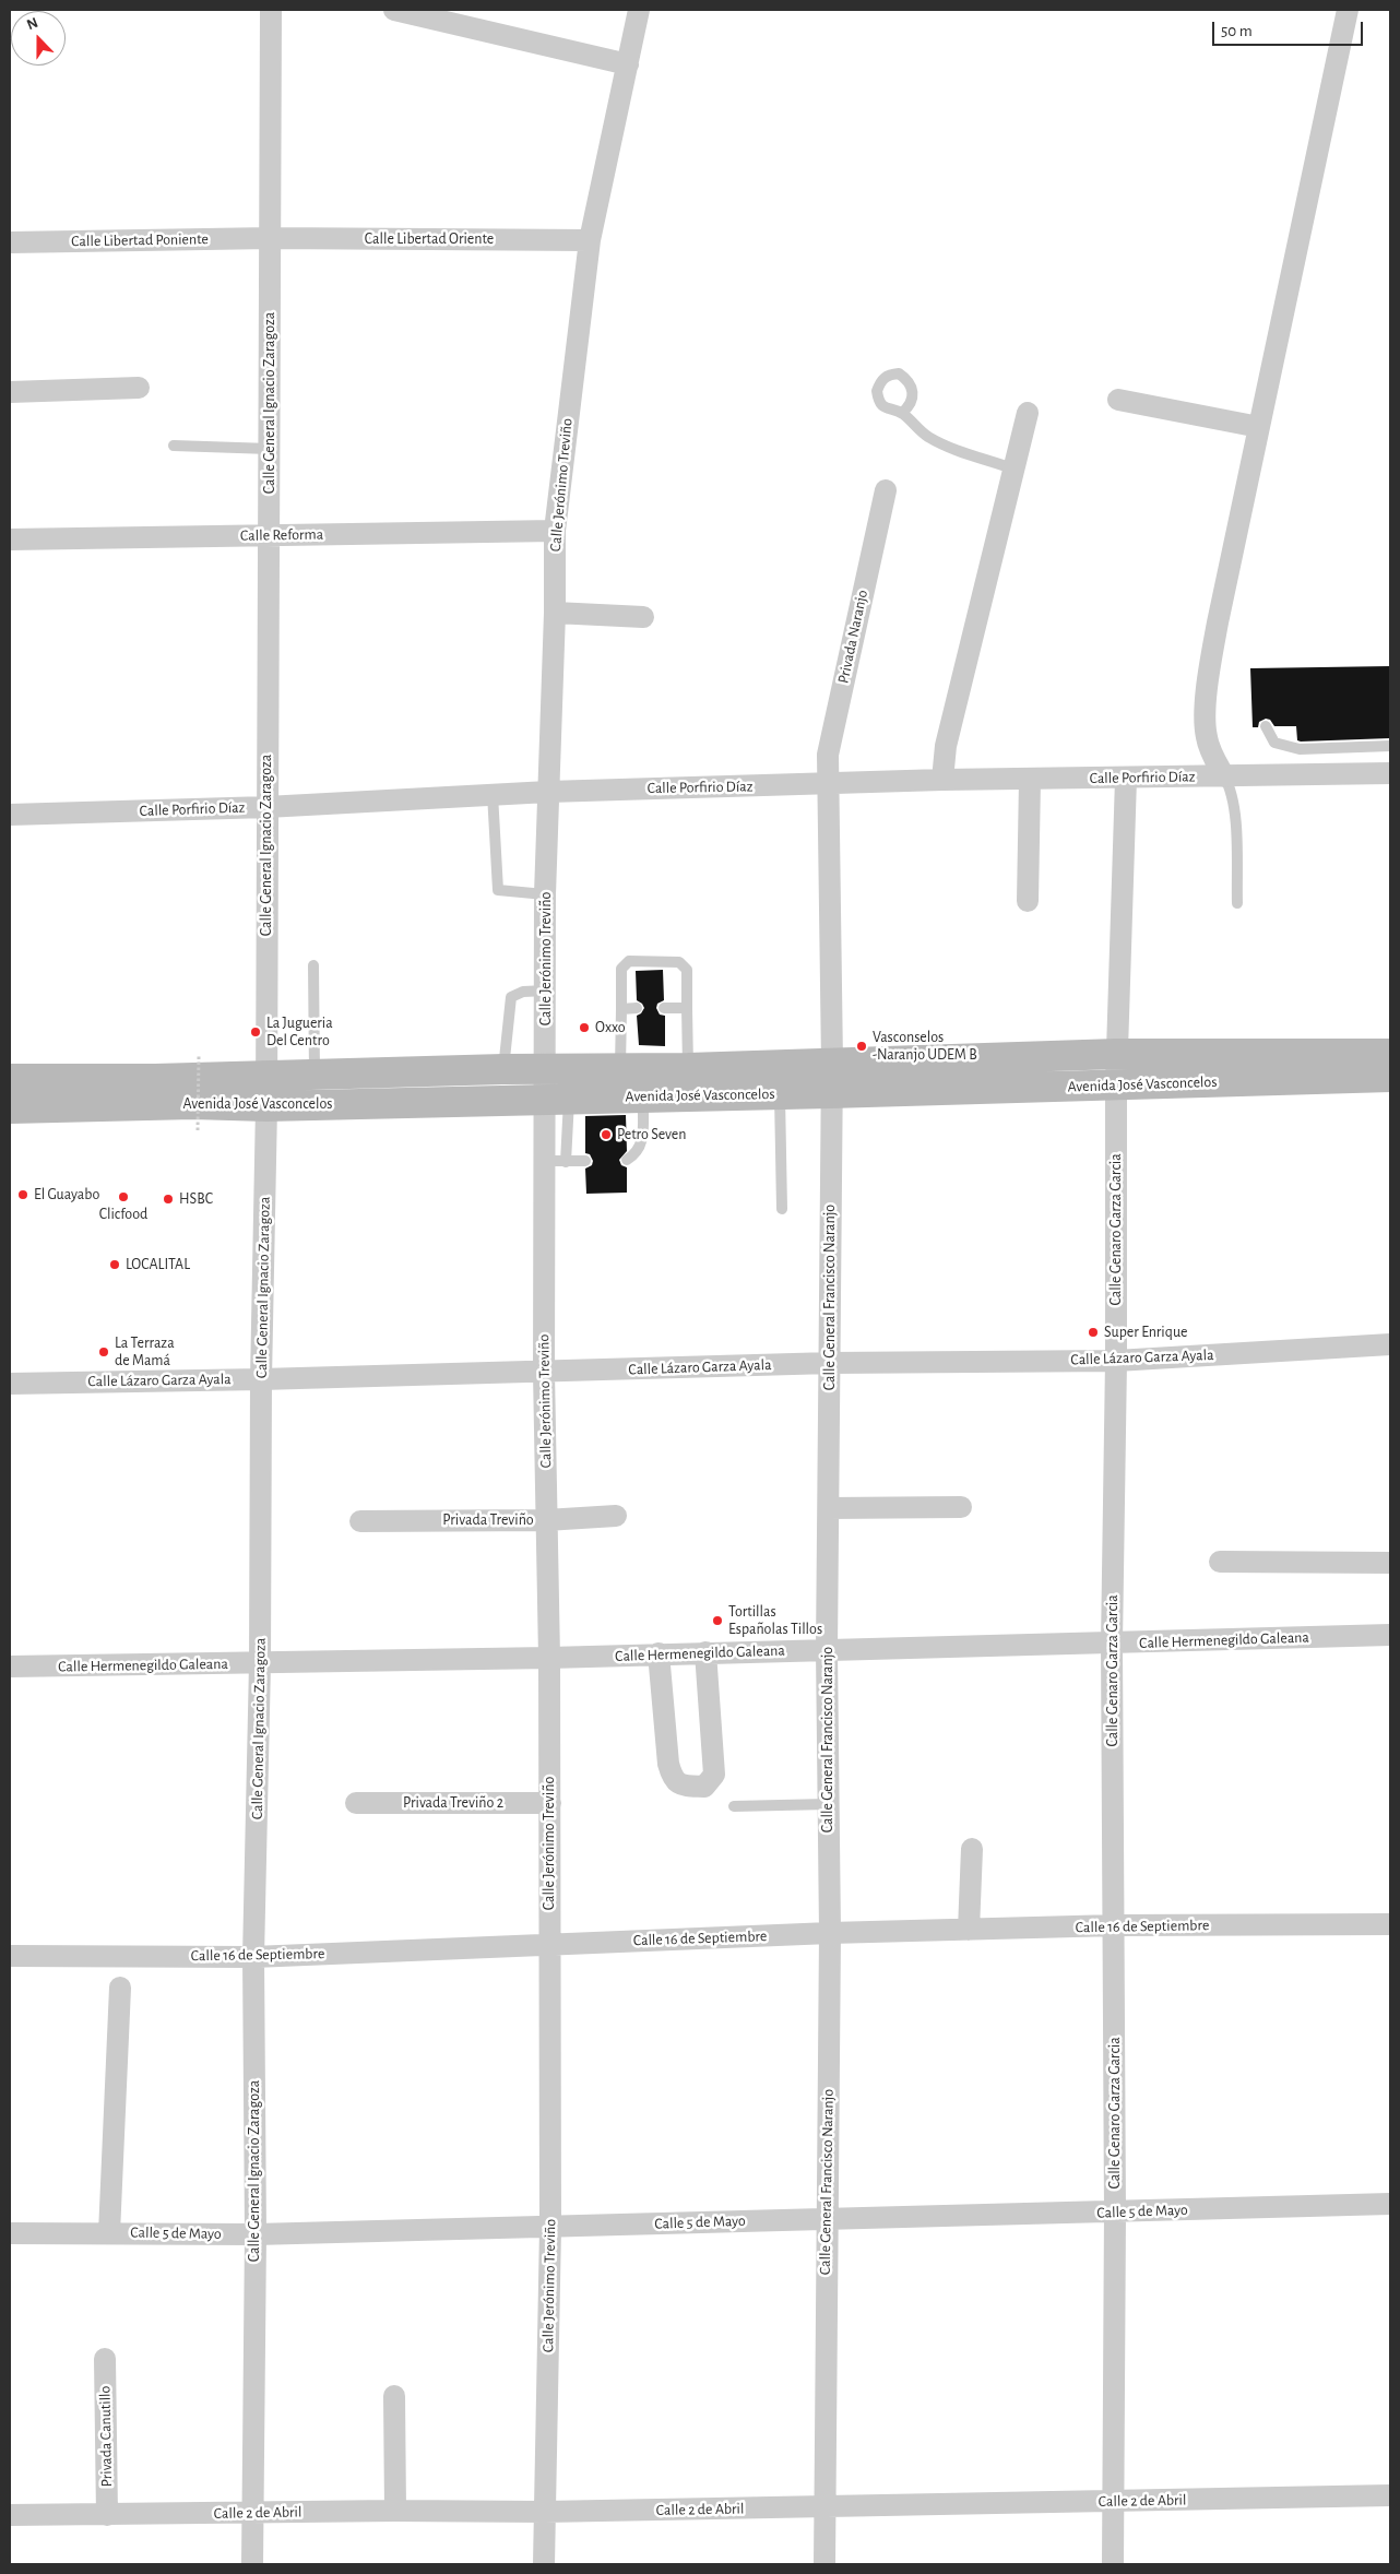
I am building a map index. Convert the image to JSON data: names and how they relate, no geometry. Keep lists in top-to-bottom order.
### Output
{
  "streets": {
    "main road": ["Avenida José Vasconcelos"],
    "street": [
      "Calle Libertad Oriente",
      "Calle Libertad Poniente",
      "Calle General Ignacio Zaragoza",
      "Calle Jerónimo Treviño",
      "Calle Reforma",
      "Privada Naranjo",
      "Calle Porfirio Díaz",
      "Calle Genaro Garza Garcia",
      "Calle General Francisco Naranjo",
      "Calle Lázaro Garza Ayala",
      "Privada Treviño",
      "Calle Hermenegildo Galeana",
      "Privada Treviño 2",
      "Calle 16 de Septiembre",
      "Calle 5 de Mayo",
      "Privada Canutillo",
      "Calle 2 de Abril"
    ]
  },
  "crossings": [
    ["Calle Libertad Oriente", "Calle Libertad Poniente"],
    ["Calle Libertad Oriente", "Calle General Ignacio Zaragoza"],
    ["Calle Libertad Oriente", "Calle Jerónimo Treviño"],
    ["Calle Libertad Poniente", "Calle General Ignacio Zaragoza"],
    ["Calle General Ignacio Zaragoza", "Calle Reforma"],
    ["Calle General Ignacio Zaragoza", "Calle Porfirio Díaz"],
    ["Calle General Ignacio Zaragoza", "Avenida José Vasconcelos"],
    ["Calle General Ignacio Zaragoza", "Calle Lázaro Garza Ayala"],
    ["Calle General Ignacio Zaragoza", "Calle Hermenegildo Galeana"],
    ["Calle General Ignacio Zaragoza", "Calle 16 de Septiembre"],
    ["Calle General Ignacio Zaragoza", "Calle 5 de Mayo"],
    ["Calle General Ignacio Zaragoza", "Calle 2 de Abril"],
    ["Calle Jerónimo Treviño", "Calle Reforma"],
    ["Calle Jerónimo Treviño", "Calle Porfirio Díaz"],
    ["Calle Jerónimo Treviño", "Avenida José Vasconcelos"],
    ["Calle Jerónimo Treviño", "Calle Lázaro Garza Ayala"],
    ["Calle Jerónimo Treviño", "Privada Treviño"],
    ["Calle Jerónimo Treviño", "Calle Hermenegildo Galeana"],
    ["Calle Jerónimo Treviño", "Privada Treviño 2"],
    ["Calle Jerónimo Treviño", "Calle 16 de Septiembre"],
    ["Calle Jerónimo Treviño", "Calle 5 de Mayo"],
    ["Calle Jerónimo Treviño", "Calle 2 de Abril"],
    ["Privada Naranjo", "Calle Porfirio Díaz"],
    ["Privada Naranjo", "Calle General Francisco Naranjo"],
    ["Calle Porfirio Díaz", "Calle Genaro Garza Garcia"],
    ["Calle Porfirio Díaz", "Calle General Francisco Naranjo"],
    ["Avenida José Vasconcelos", "Calle Genaro Garza Garcia"],
    ["Avenida José Vasconcelos", "Calle General Francisco Naranjo"],
    ["Calle Genaro Garza Garcia", "Calle Lázaro Garza Ayala"],
    ["Calle Genaro Garza Garcia", "Calle Hermenegildo Galeana"],
    ["Calle Genaro Garza Garcia", "Calle 16 de Septiembre"],
    ["Calle Genaro Garza Garcia", "Calle 5 de Mayo"],
    ["Calle Genaro Garza Garcia", "Calle 2 de Abril"],
    ["Calle General Francisco Naranjo", "Calle Lázaro Garza Ayala"],
    ["Calle General Francisco Naranjo", "Calle Hermenegildo Galeana"],
    ["Calle General Francisco Naranjo", "Calle 16 de Septiembre"],
    ["Calle General Francisco Naranjo", "Calle 5 de Mayo"],
    ["Calle General Francisco Naranjo", "Calle 2 de Abril"],
    ["Privada Canutillo", "Calle 2 de Abril"]
  ],
  "places": [
    "Oxxo",
    "La Jugueria Del Centro",
    "Vasconselos -Naranjo UDEM B",
    "Petro Seven",
    "El Guayabo",
    "Clicfood",
    "HSBC",
    "LOCALITAL",
    "Super Enrique",
    "La Terraza de Mamá",
    "Tortillas Españolas Tillos"
  ],
  "scale_bar": "50 m",
  "north": "top"
}
